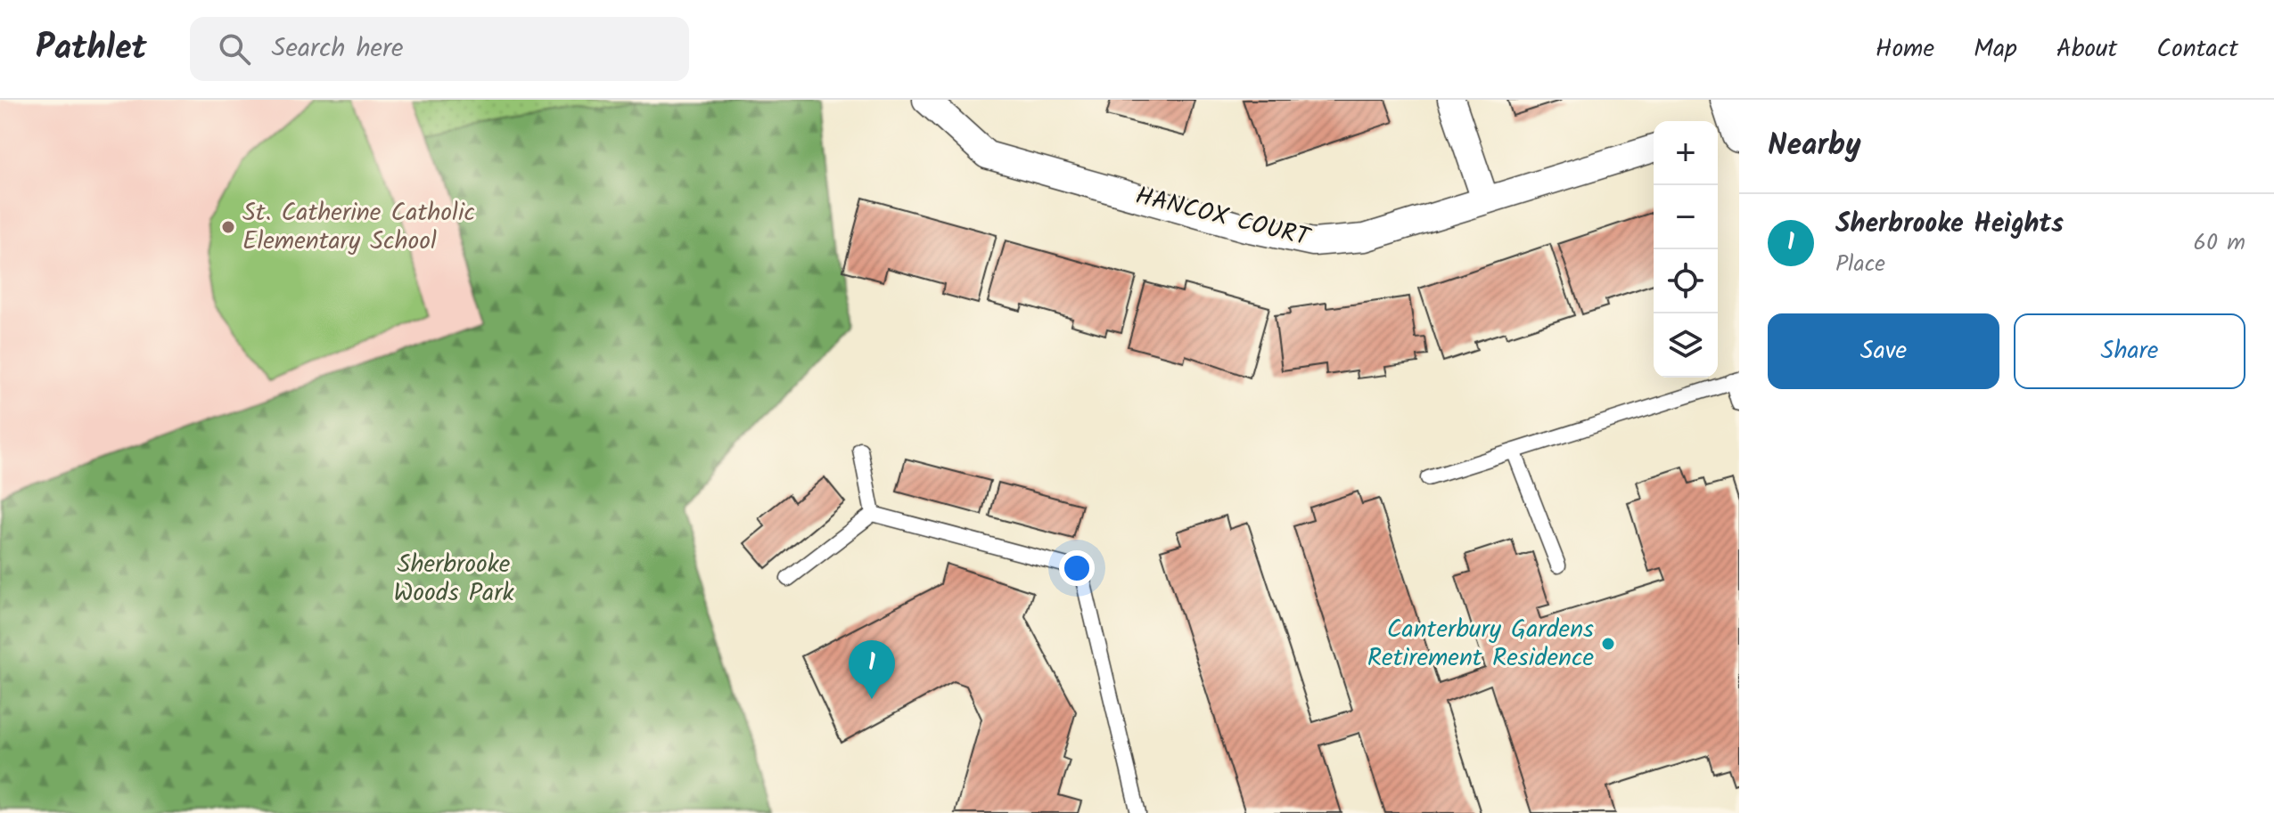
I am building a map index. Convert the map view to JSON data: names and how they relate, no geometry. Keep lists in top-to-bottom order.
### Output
{
  "streets": {
    "street": ["HANCOX COURT"]
  },
  "parks": ["Sherbrooke Woods Park"],
  "places": ["St. Catherine Catholic Elementary School", "Canterbury Gardens Retirement Residence"],
  "page": {
    "header": "Pathlet",
    "search": "Search here",
    "nav": [
      "Home",
      "Map",
      "About",
      "Contact"
    ],
    "heading": "Nearby",
    "map_buttons": ["+", "−"],
    "list": [
      {
        "mark": "1",
        "name": "Sherbrooke Heights",
        "note": "Place",
        "value": "60 m"
      }
    ],
    "buttons": ["Save", "Share"],
    "pins": "1"
  }
}
